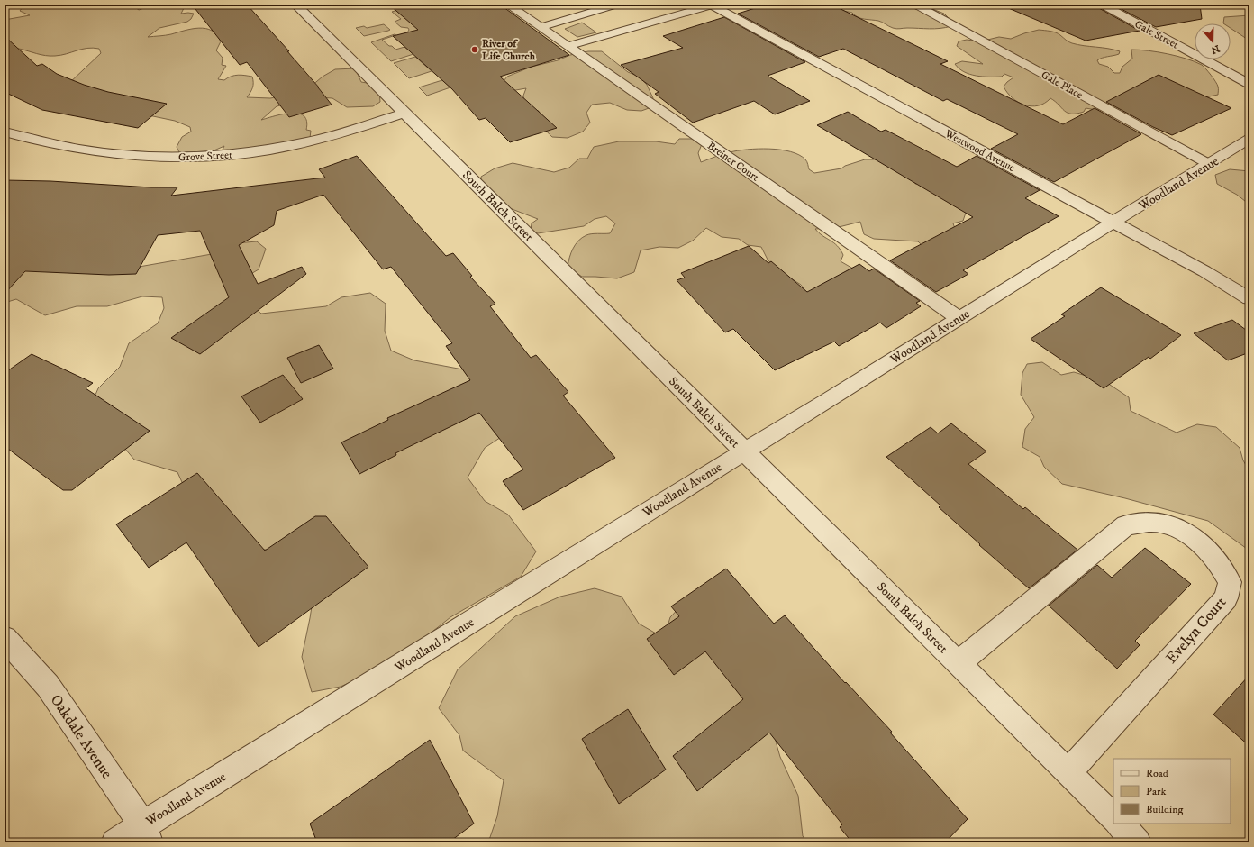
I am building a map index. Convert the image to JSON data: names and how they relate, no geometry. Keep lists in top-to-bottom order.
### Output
{
  "streets": {
    "street": [
      "Gale Street",
      "Westwood Avenue",
      "Grove Street",
      "Woodland Avenue",
      "South Balch Street",
      "Evelyn Court",
      "Oakdale Avenue"
    ],
    "lane": ["Gale Place", "Breiner Court"]
  },
  "crossings": [
    ["Gale Place", "Woodland Avenue"],
    ["Westwood Avenue", "Woodland Avenue"],
    ["Grove Street", "South Balch Street"],
    ["Breiner Court", "Woodland Avenue"],
    ["Woodland Avenue", "South Balch Street"],
    ["Woodland Avenue", "Oakdale Avenue"],
    ["South Balch Street", "Evelyn Court"]
  ],
  "places": ["River of Life Church"],
  "legend": ["Road", "Park", "Building"],
  "north": "bottom"
}
